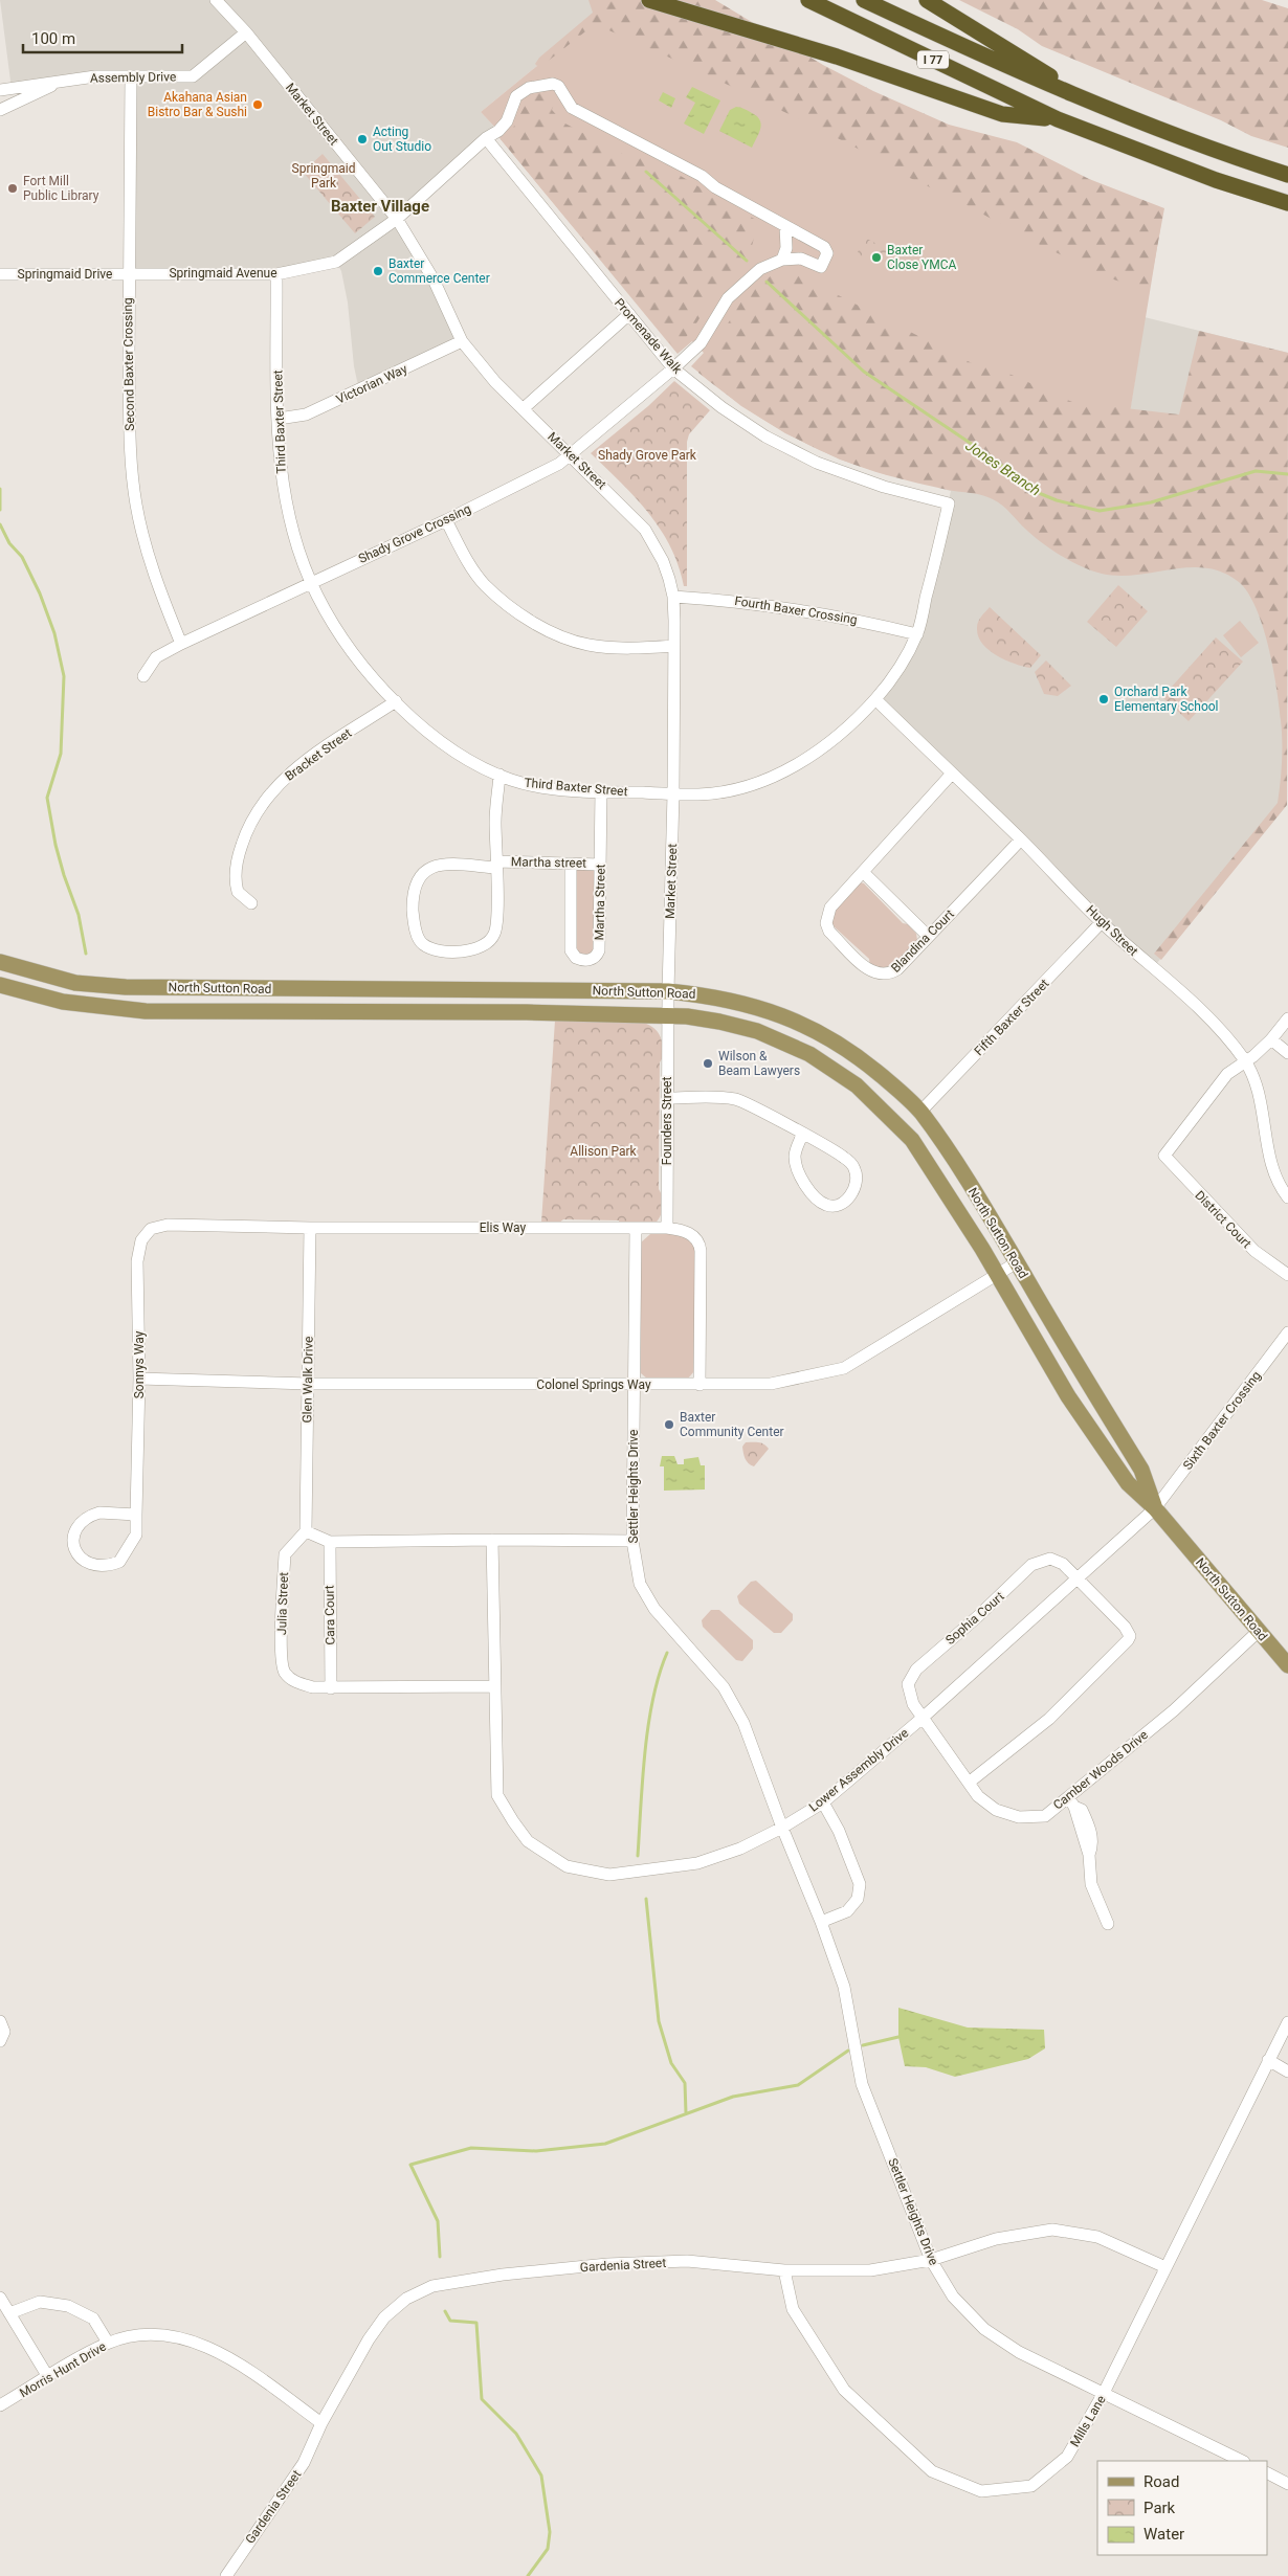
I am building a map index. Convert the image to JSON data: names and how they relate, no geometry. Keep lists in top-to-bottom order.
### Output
{
  "streets": {
    "highway": ["I 77"],
    "main road": ["North Sutton Road"],
    "street": [
      "Assembly Drive",
      "Market Street",
      "Springmaid Avenue",
      "Springmaid Drive",
      "Promenade Walk",
      "Second Baxter Crossing",
      "Victorian Way",
      "Third Baxter Street",
      "Shady Grove Crossing",
      "Fourth Baxer Crossing",
      "Bracket Street",
      "Martha street",
      "Martha Street",
      "Hugh Street",
      "Blandina Court",
      "Fifth Baxter Street",
      "Founders Street",
      "District Court",
      "Elis Way",
      "Sonnys Way",
      "Glen Walk Drive",
      "Colonel Springs Way",
      "Sixth Baxter Crossing",
      "Settler Heights Drive",
      "Julia Street",
      "Cara Court",
      "Sophia Court",
      "Lower Assembly Drive",
      "Camber Woods Drive",
      "Gardenia Street",
      "Morris Hunt Drive",
      "Mills Lane"
    ]
  },
  "crossings": [
    ["Assembly Drive", "Market Street"],
    ["Assembly Drive", "Second Baxter Crossing"],
    ["Market Street", "Springmaid Avenue"],
    ["Market Street", "Victorian Way"],
    ["Market Street", "Third Baxter Street"],
    ["Market Street", "Shady Grove Crossing"],
    ["Market Street", "Fourth Baxer Crossing"],
    ["Market Street", "North Sutton Road"],
    ["Market Street", "Founders Street"],
    ["Springmaid Avenue", "Springmaid Drive"],
    ["Springmaid Avenue", "Second Baxter Crossing"],
    ["Springmaid Avenue", "Third Baxter Street"],
    ["Springmaid Drive", "Second Baxter Crossing"],
    ["Promenade Walk", "Third Baxter Street"],
    ["Promenade Walk", "Shady Grove Crossing"],
    ["Second Baxter Crossing", "Shady Grove Crossing"],
    ["Victorian Way", "Third Baxter Street"],
    ["Third Baxter Street", "Shady Grove Crossing"],
    ["Third Baxter Street", "Fourth Baxer Crossing"],
    ["Third Baxter Street", "Bracket Street"],
    ["Third Baxter Street", "Martha Street"],
    ["Third Baxter Street", "Hugh Street"],
    ["Martha street", "Martha Street"],
    ["Hugh Street", "Blandina Court"],
    ["Hugh Street", "Fifth Baxter Street"],
    ["Hugh Street", "District Court"],
    ["North Sutton Road", "Fifth Baxter Street"],
    ["North Sutton Road", "Founders Street"],
    ["North Sutton Road", "Colonel Springs Way"],
    ["North Sutton Road", "Sixth Baxter Crossing"],
    ["North Sutton Road", "Lower Assembly Drive"],
    ["North Sutton Road", "Camber Woods Drive"],
    ["Founders Street", "Elis Way"],
    ["Elis Way", "Sonnys Way"],
    ["Elis Way", "Glen Walk Drive"],
    ["Elis Way", "Colonel Springs Way"],
    ["Elis Way", "Settler Heights Drive"],
    ["Sonnys Way", "Colonel Springs Way"],
    ["Glen Walk Drive", "Colonel Springs Way"],
    ["Glen Walk Drive", "Julia Street"],
    ["Colonel Springs Way", "Settler Heights Drive"],
    ["Sixth Baxter Crossing", "Lower Assembly Drive"],
    ["Settler Heights Drive", "Lower Assembly Drive"],
    ["Settler Heights Drive", "Gardenia Street"],
    ["Settler Heights Drive", "Mills Lane"],
    ["Julia Street", "Cara Court"],
    ["Julia Street", "Lower Assembly Drive"],
    ["Sophia Court", "Lower Assembly Drive"],
    ["Sophia Court", "Camber Woods Drive"],
    ["Lower Assembly Drive", "Camber Woods Drive"],
    ["Gardenia Street", "Morris Hunt Drive"],
    ["Gardenia Street", "Mills Lane"]
  ],
  "districts": ["Baxter Village"],
  "water": ["Jones Branch"],
  "parks": ["Springmaid Park", "Shady Grove Park", "Allison Park"],
  "places": [
    "Akahana Asian Bistro Bar & Sushi",
    "Acting Out Studio",
    "Fort Mill Public Library",
    "Baxter Close YMCA",
    "Baxter Commerce Center",
    "Orchard Park Elementary School",
    "Wilson & Beam Lawyers",
    "Baxter Community Center"
  ],
  "legend": ["Road", "Park", "Water"],
  "scale_bar": "100 m"
}
